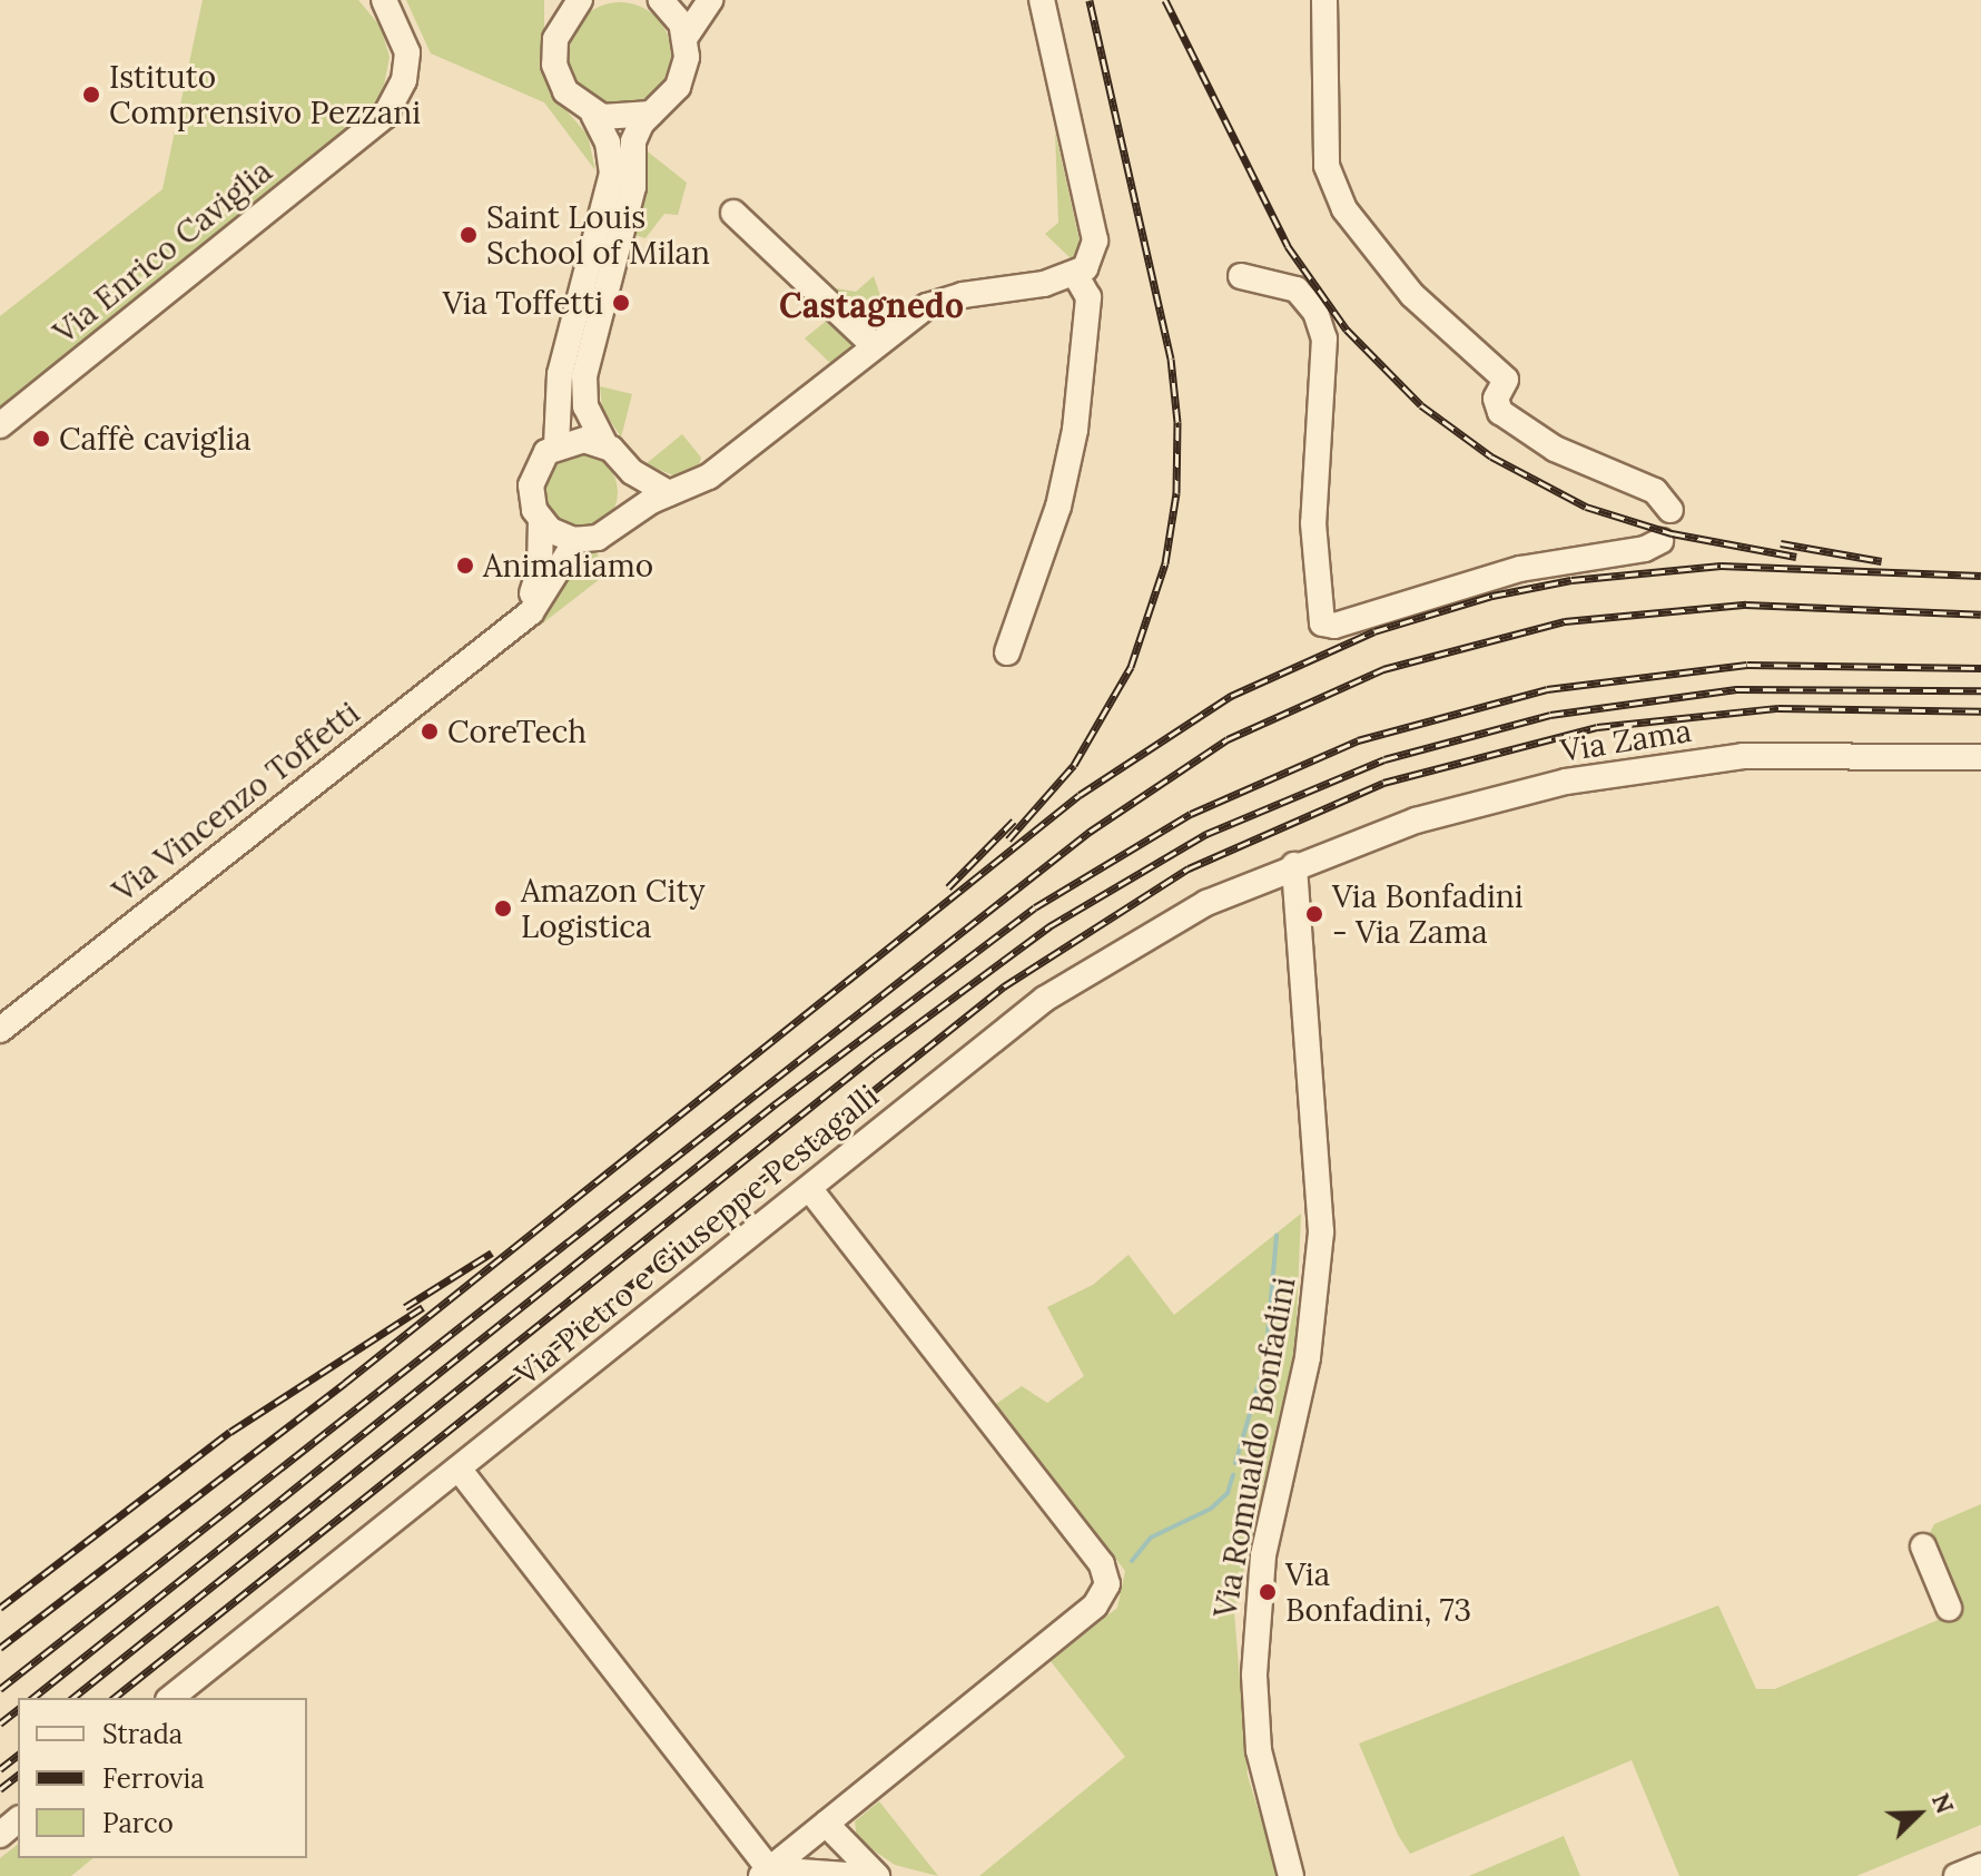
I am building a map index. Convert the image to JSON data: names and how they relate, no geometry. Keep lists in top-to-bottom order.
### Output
{
  "streets": {
    "street": [
      "Via Enrico Caviglia",
      "Via Zama",
      "Via Vincenzo Toffetti",
      "Via Pietro e Giuseppe Pestagalli",
      "Via Romualdo Bonfadini"
    ]
  },
  "crossings": [
    ["Via Zama", "Via Pietro e Giuseppe Pestagalli"],
    ["Via Zama", "Via Romualdo Bonfadini"],
    ["Via Pietro e Giuseppe Pestagalli", "Via Romualdo Bonfadini"]
  ],
  "districts": ["Castagnedo"],
  "places": [
    "Istituto Comprensivo Pezzani",
    "Saint Louis School of Milan",
    "Via Toffetti",
    "Caffè caviglia",
    "Animaliamo",
    "CoreTech",
    "Amazon City Logistica",
    "Via Bonfadini - Via Zama",
    "Via Bonfadini, 73"
  ],
  "legend": ["Strada", "Ferrovia", "Parco"],
  "north": "top right"
}
